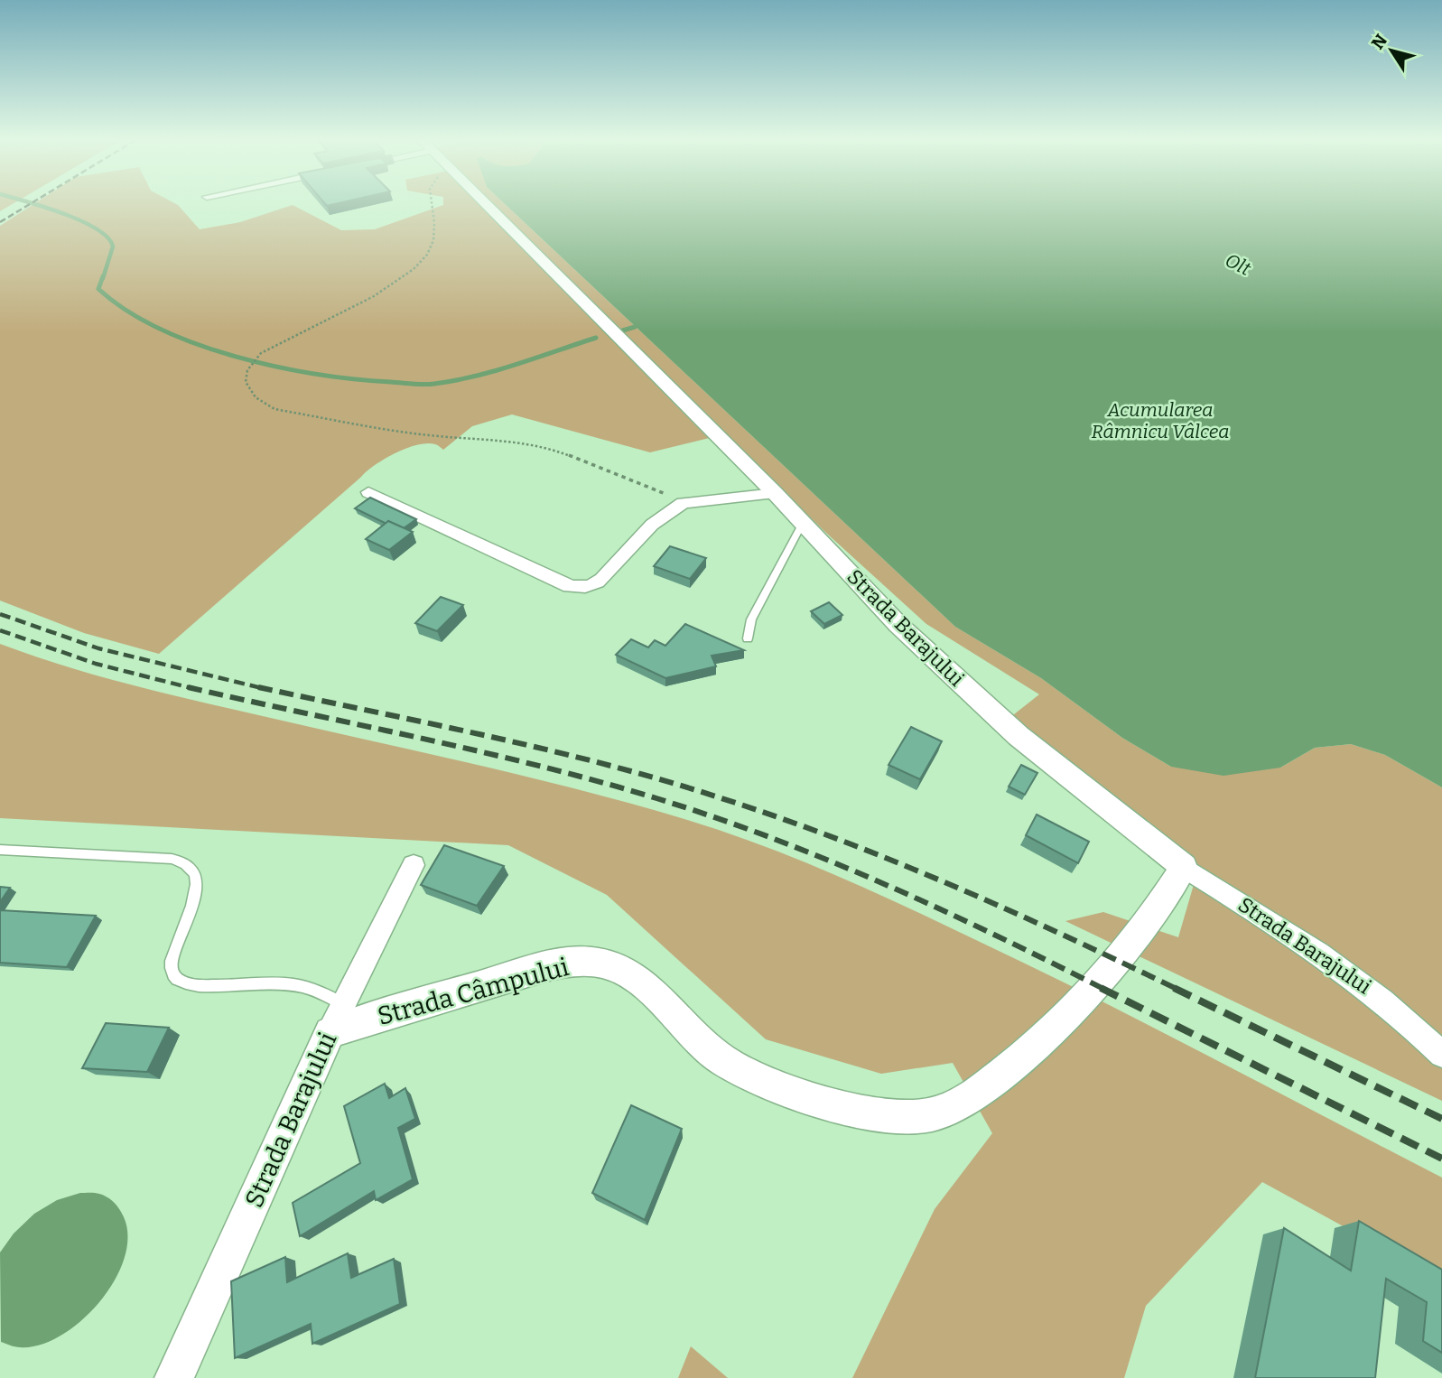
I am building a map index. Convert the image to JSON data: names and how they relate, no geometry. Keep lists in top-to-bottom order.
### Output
{
  "streets": {
    "street": ["Strada Barajului", "Strada Câmpului"]
  },
  "crossings": [
    ["Strada Barajului", "Strada Câmpului"]
  ],
  "water": ["Olt", "Acumularea Râmnicu Vâlcea"],
  "north": "top left"
}
